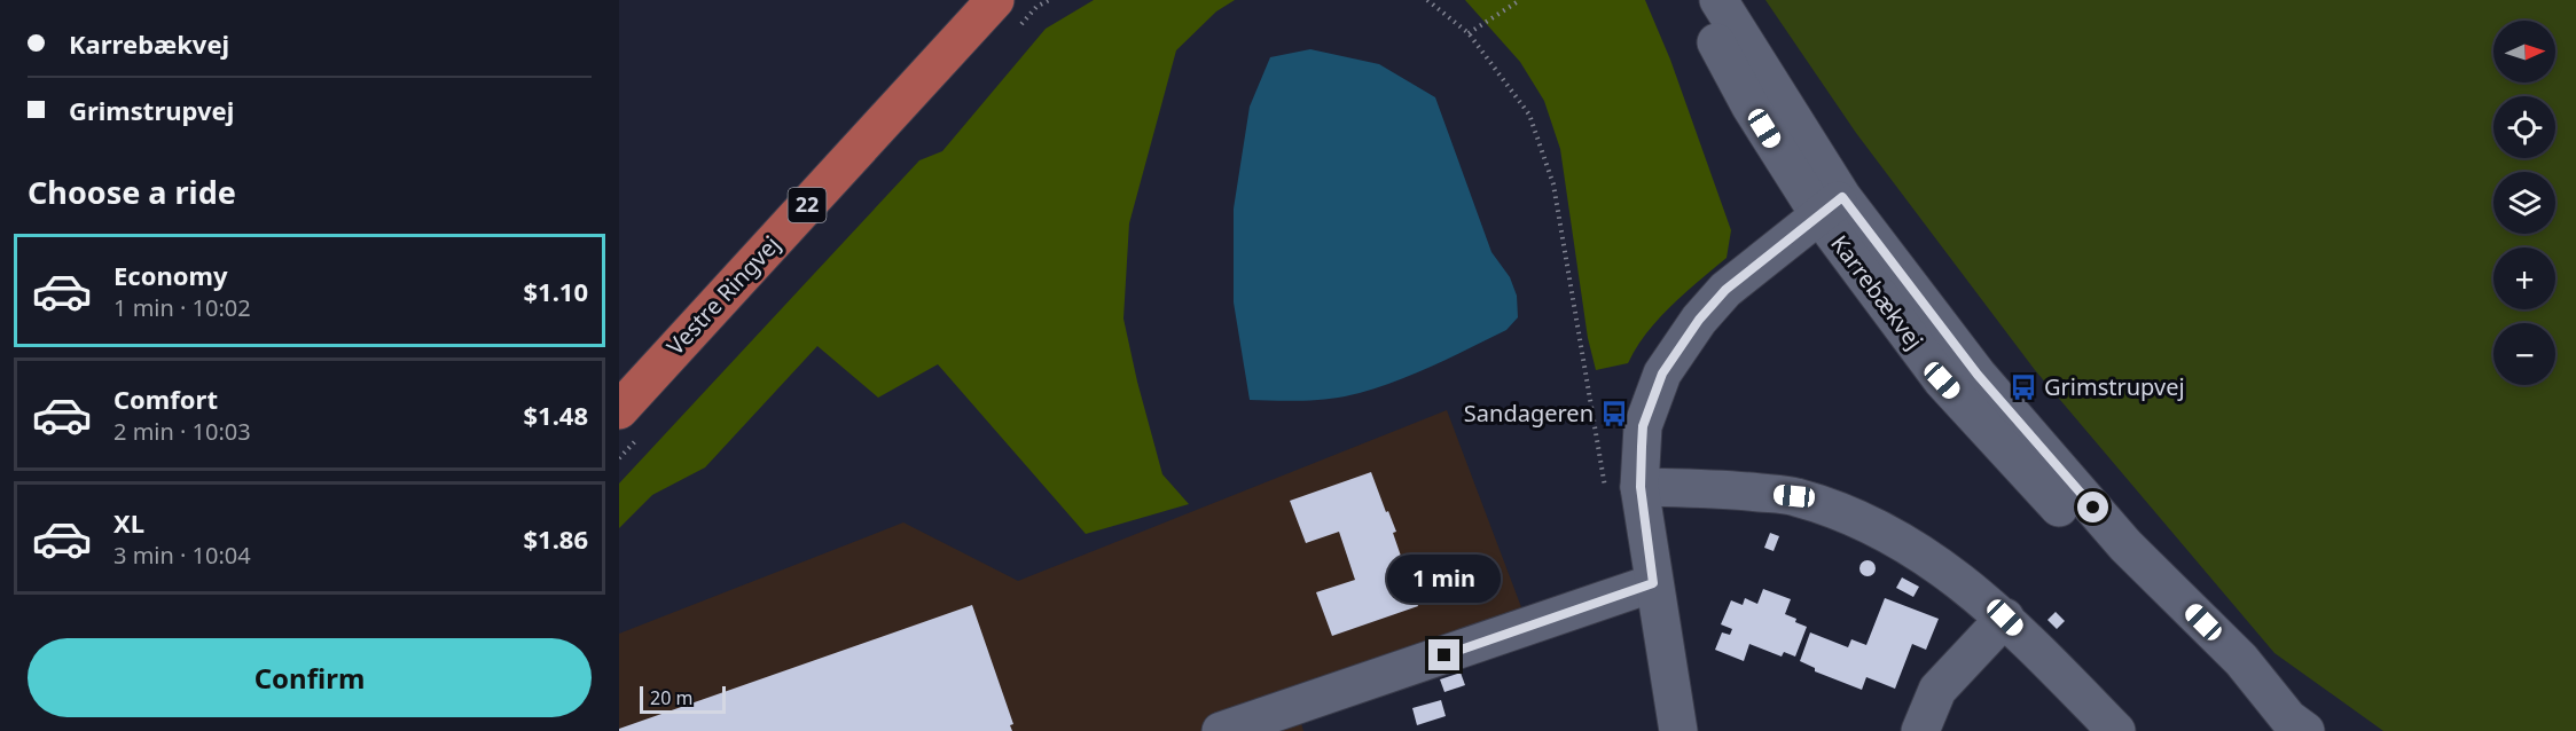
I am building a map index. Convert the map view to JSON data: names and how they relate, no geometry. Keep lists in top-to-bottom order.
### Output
{
  "streets": {
    "main road": ["22", "Vestre Ringvej"],
    "street": ["Karrebækvej"]
  },
  "places": {
    "bus stop": ["Grimstrupvej", "Sandageren"]
  },
  "scale_bar": "20 m",
  "north": "right",
  "page": {
    "banner": ["Karrebækvej", "Grimstrupvej"],
    "map_buttons": ["+", "−"],
    "heading": "Choose a ride",
    "list": [
      {
        "name": "Economy",
        "note": "1 min · 10:02",
        "value": "$1.10"
      },
      {
        "name": "Comfort",
        "note": "2 min · 10:03",
        "value": "$1.48"
      },
      {
        "name": "XL",
        "note": "3 min · 10:04",
        "value": "$1.86"
      }
    ],
    "bubble": "1 min",
    "buttons": "Confirm",
    "scale": "20 m"
  }
}
